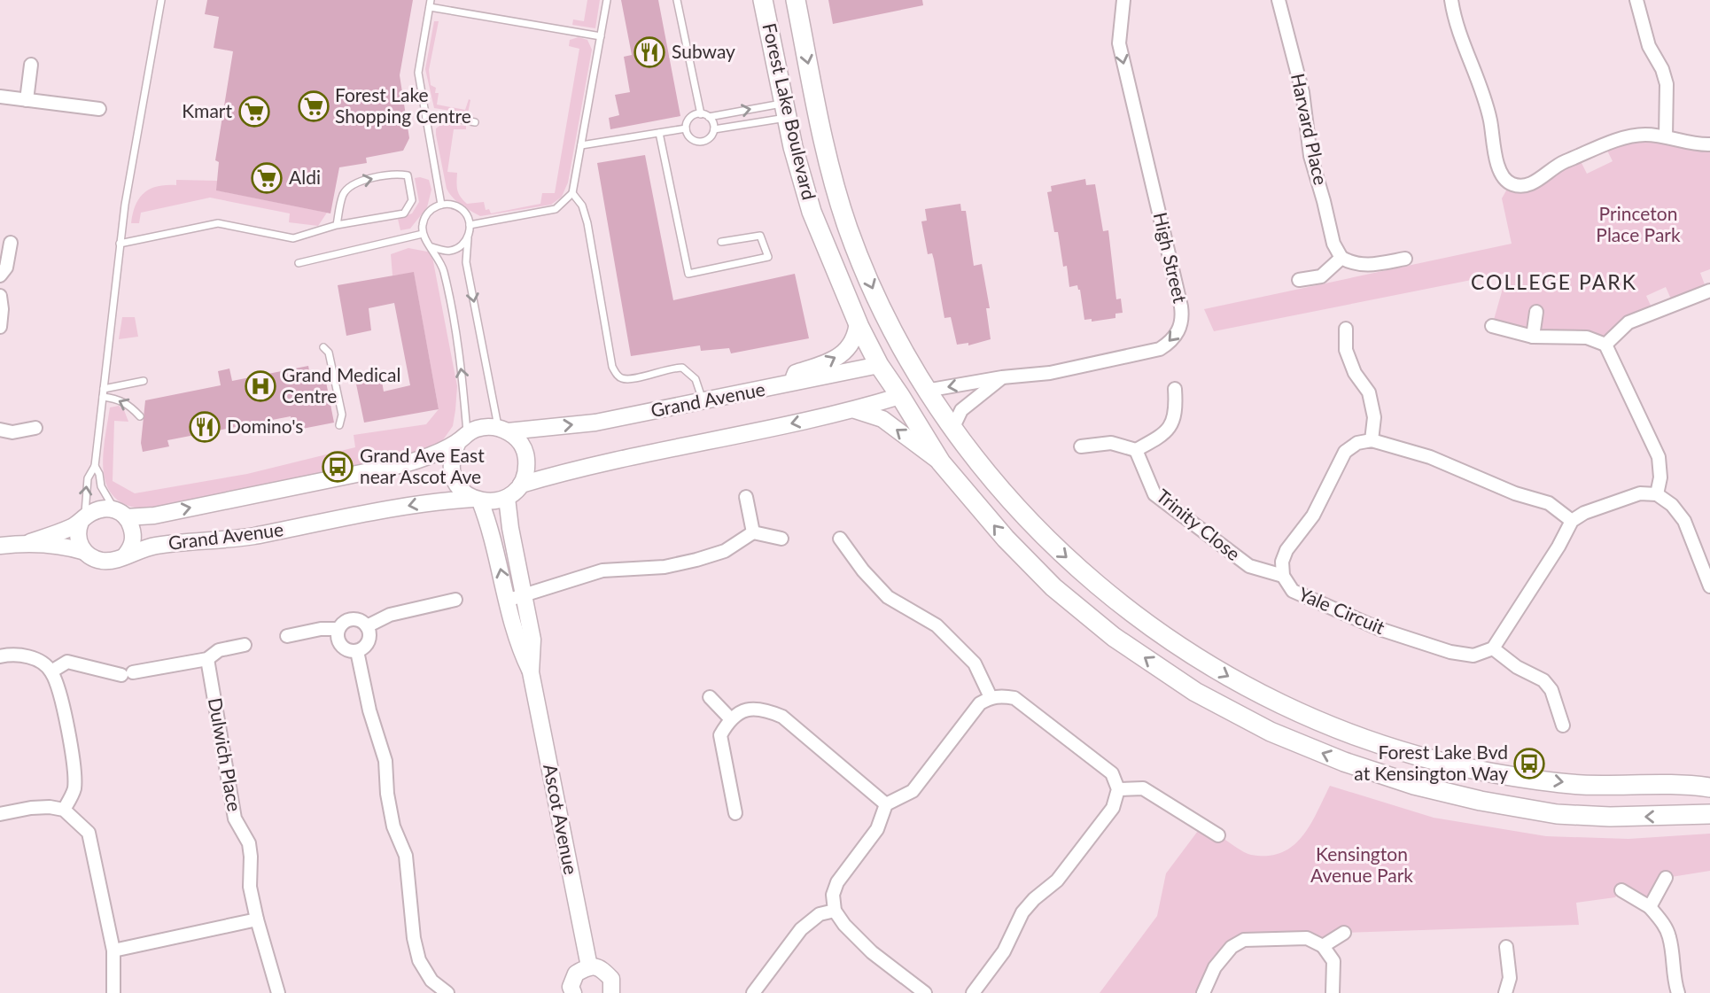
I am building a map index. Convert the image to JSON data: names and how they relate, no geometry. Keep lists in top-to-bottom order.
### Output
{
  "streets": {
    "main road": ["Forest Lake Boulevard", "Grand Avenue"],
    "street": [
      "Harvard Place",
      "High Street",
      "Trinity Close",
      "Yale Circuit",
      "Dulwich Place",
      "Ascot Avenue"
    ]
  },
  "crossings": [
    ["Forest Lake Boulevard", "High Street"],
    ["Forest Lake Boulevard", "Grand Avenue"],
    ["High Street", "Grand Avenue"],
    ["Grand Avenue", "Ascot Avenue"],
    ["Trinity Close", "Yale Circuit"]
  ],
  "districts": ["COLLEGE PARK"],
  "parks": ["Princeton Place Park", "Kensington Avenue Park"],
  "places": {
    "restaurant": ["Subway", "Domino's"],
    "supermarket": ["Forest Lake Shopping Centre", "Kmart", "Aldi"],
    "hospital": ["Grand Medical Centre"],
    "bus stop": ["Grand Ave East near Ascot Ave", "Forest Lake Bvd at Kensington Way"]
  }
}
